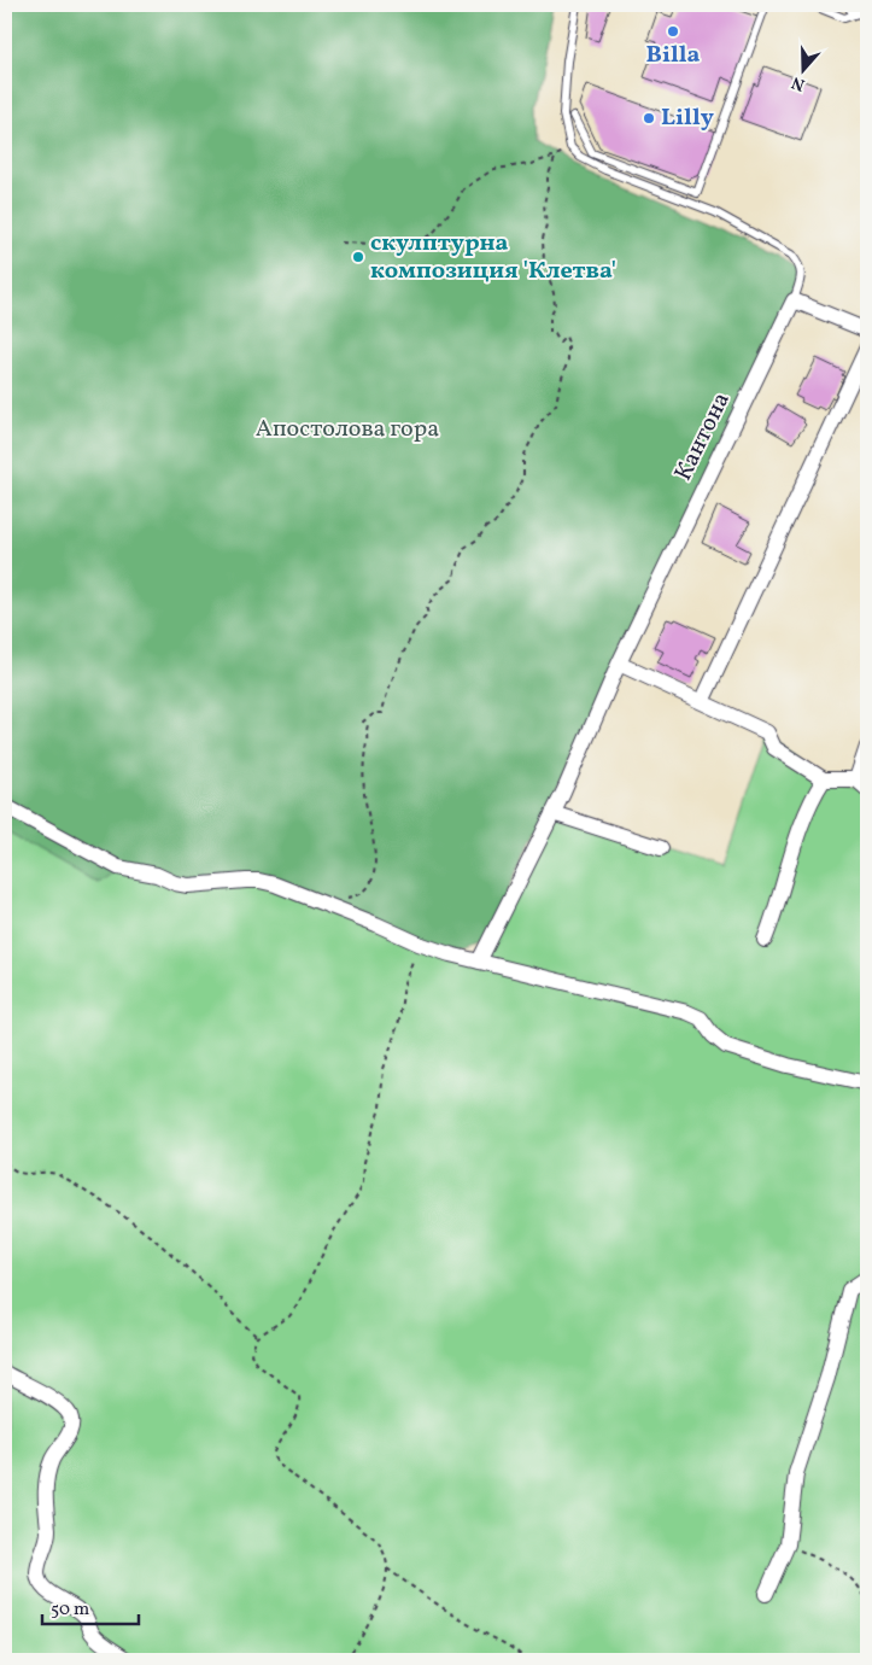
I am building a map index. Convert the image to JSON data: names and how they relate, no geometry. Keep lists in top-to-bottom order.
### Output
{
  "streets": {
    "street": ["Кантона"]
  },
  "parks": ["Апостолова гора"],
  "places": ["Billa", "Lilly", "скулптурна композиция 'Клетва'"],
  "scale_bar": "50 m",
  "north": "bottom"
}
